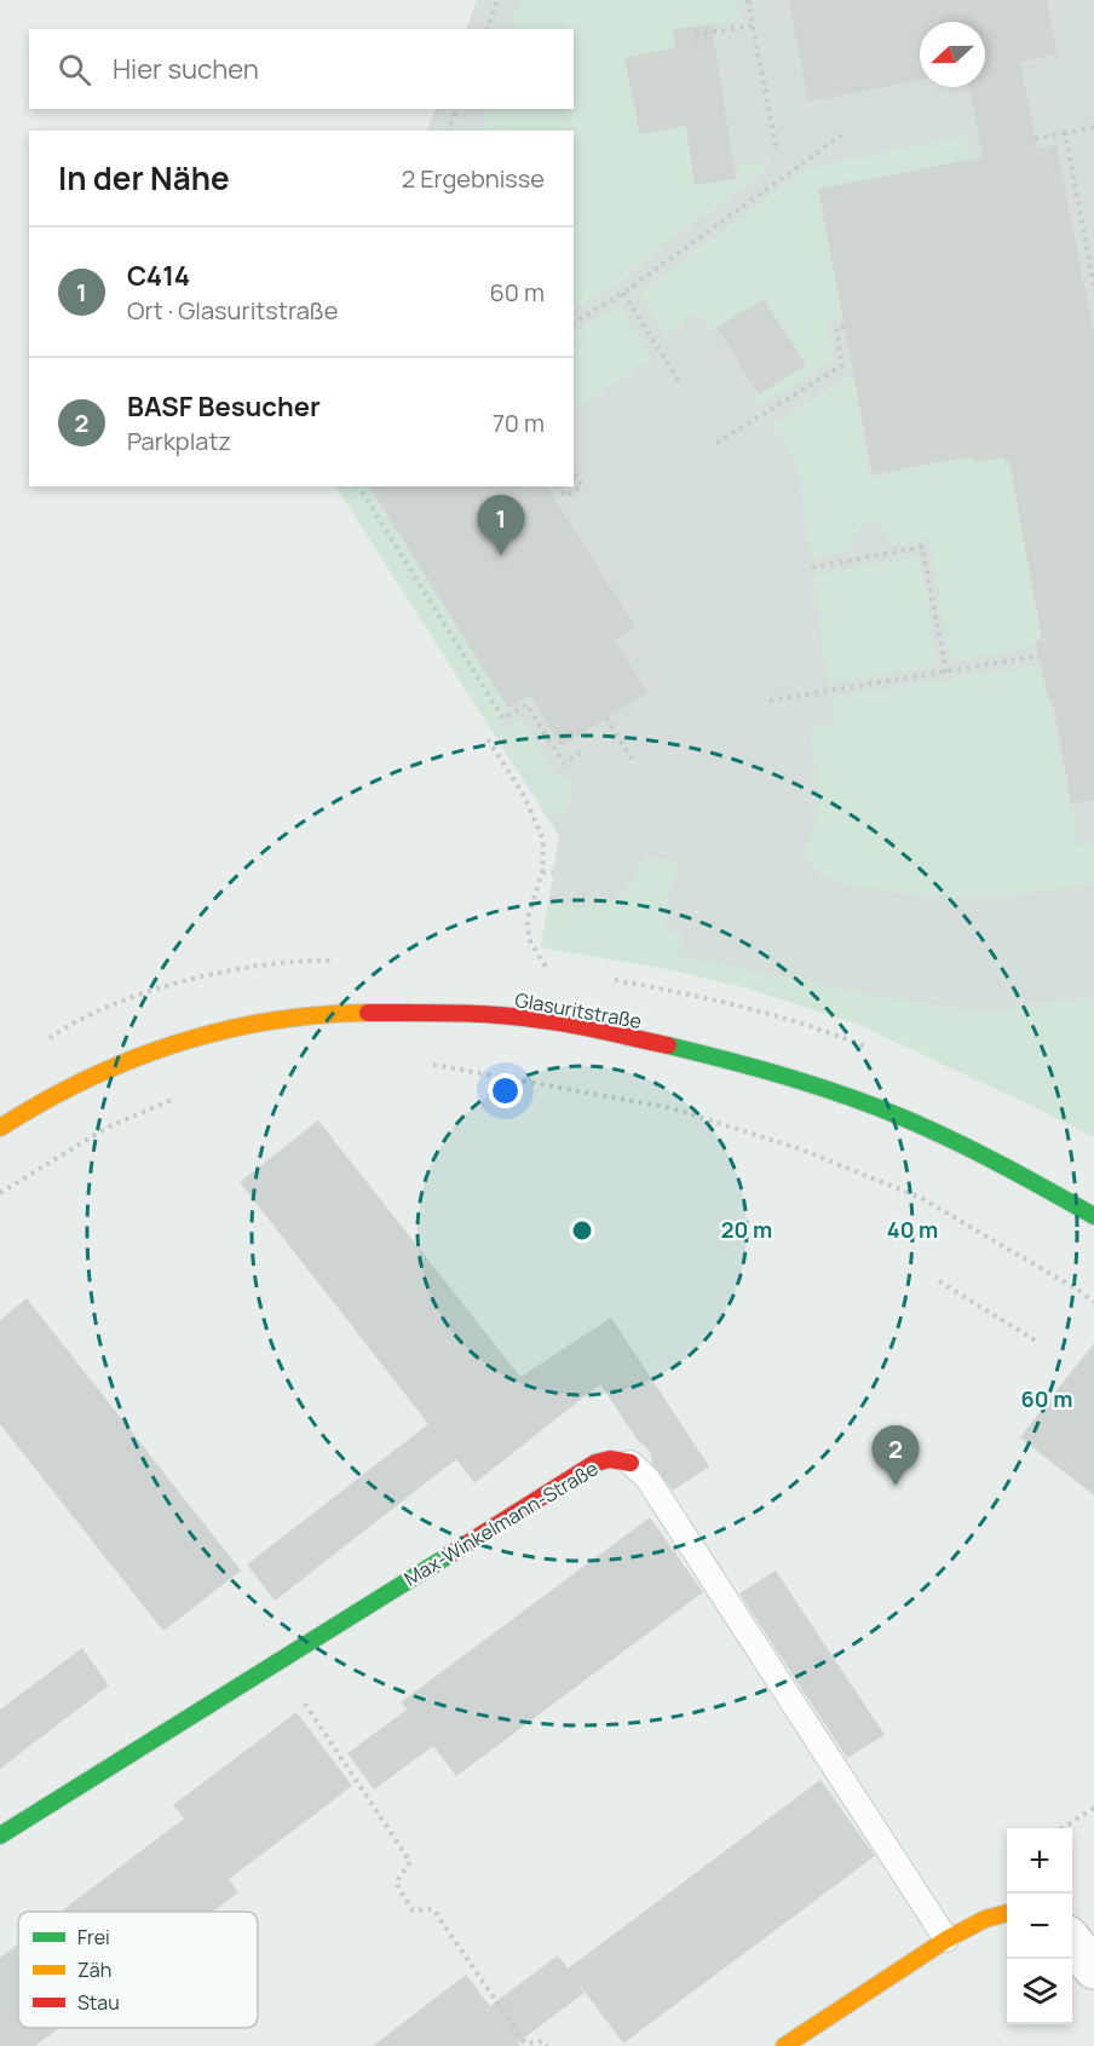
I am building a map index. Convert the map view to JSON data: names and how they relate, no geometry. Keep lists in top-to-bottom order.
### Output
{
  "streets": {
    "main road": ["Glasuritstraße", "Max-Winkelmann-Straße"]
  },
  "legend": ["Frei", "Zäh", "Stau"],
  "north": "left",
  "page": {
    "search": "Hier suchen",
    "heading": ["In der Nähe", "2 Ergebnisse"],
    "list": [
      {
        "mark": "1",
        "name": "C414",
        "note": "Ort · Glasuritstraße",
        "value": "60 m"
      },
      {
        "mark": "2",
        "name": "BASF Besucher",
        "note": "Parkplatz",
        "value": "70 m"
      }
    ],
    "pins": ["1", "2"],
    "map_buttons": ["+", "−"]
  },
  "rings": ["20 m", "40 m", "60 m"]
}
